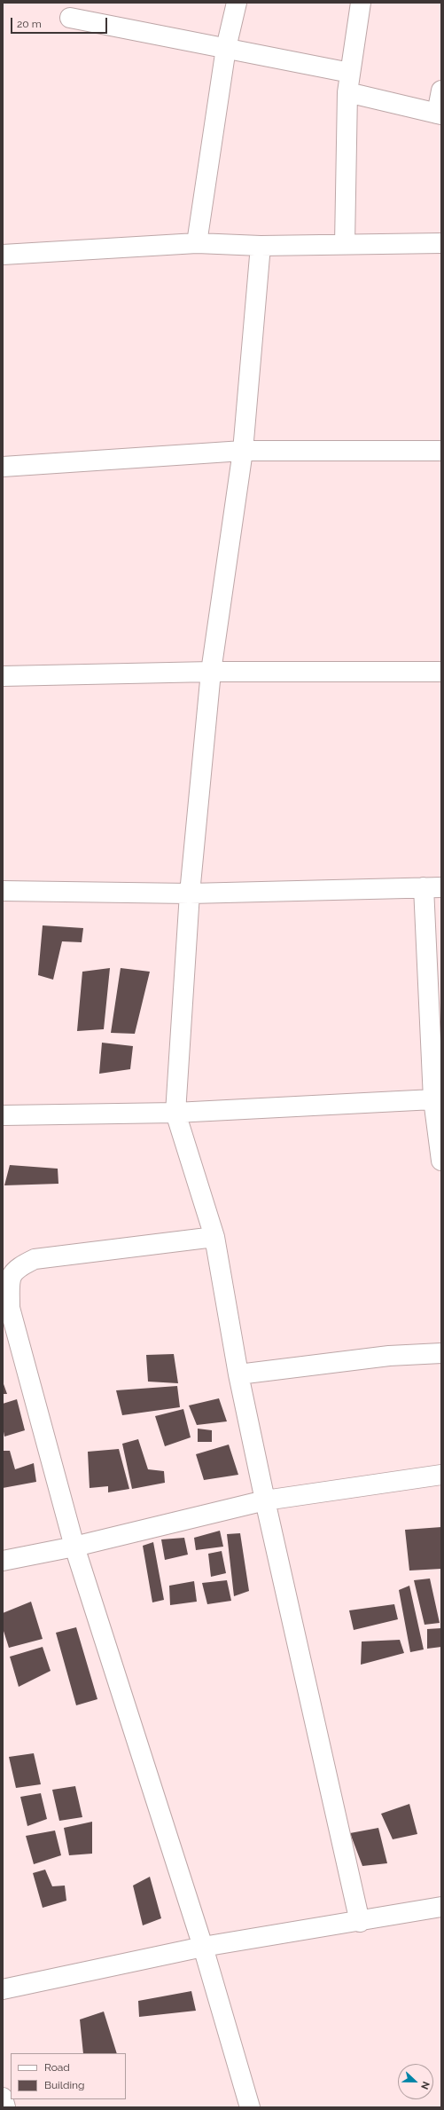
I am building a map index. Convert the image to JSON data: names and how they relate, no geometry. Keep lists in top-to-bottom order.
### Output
{
  "legend": ["Road", "Building"],
  "scale_bar": "20 m",
  "north": "right"
}
